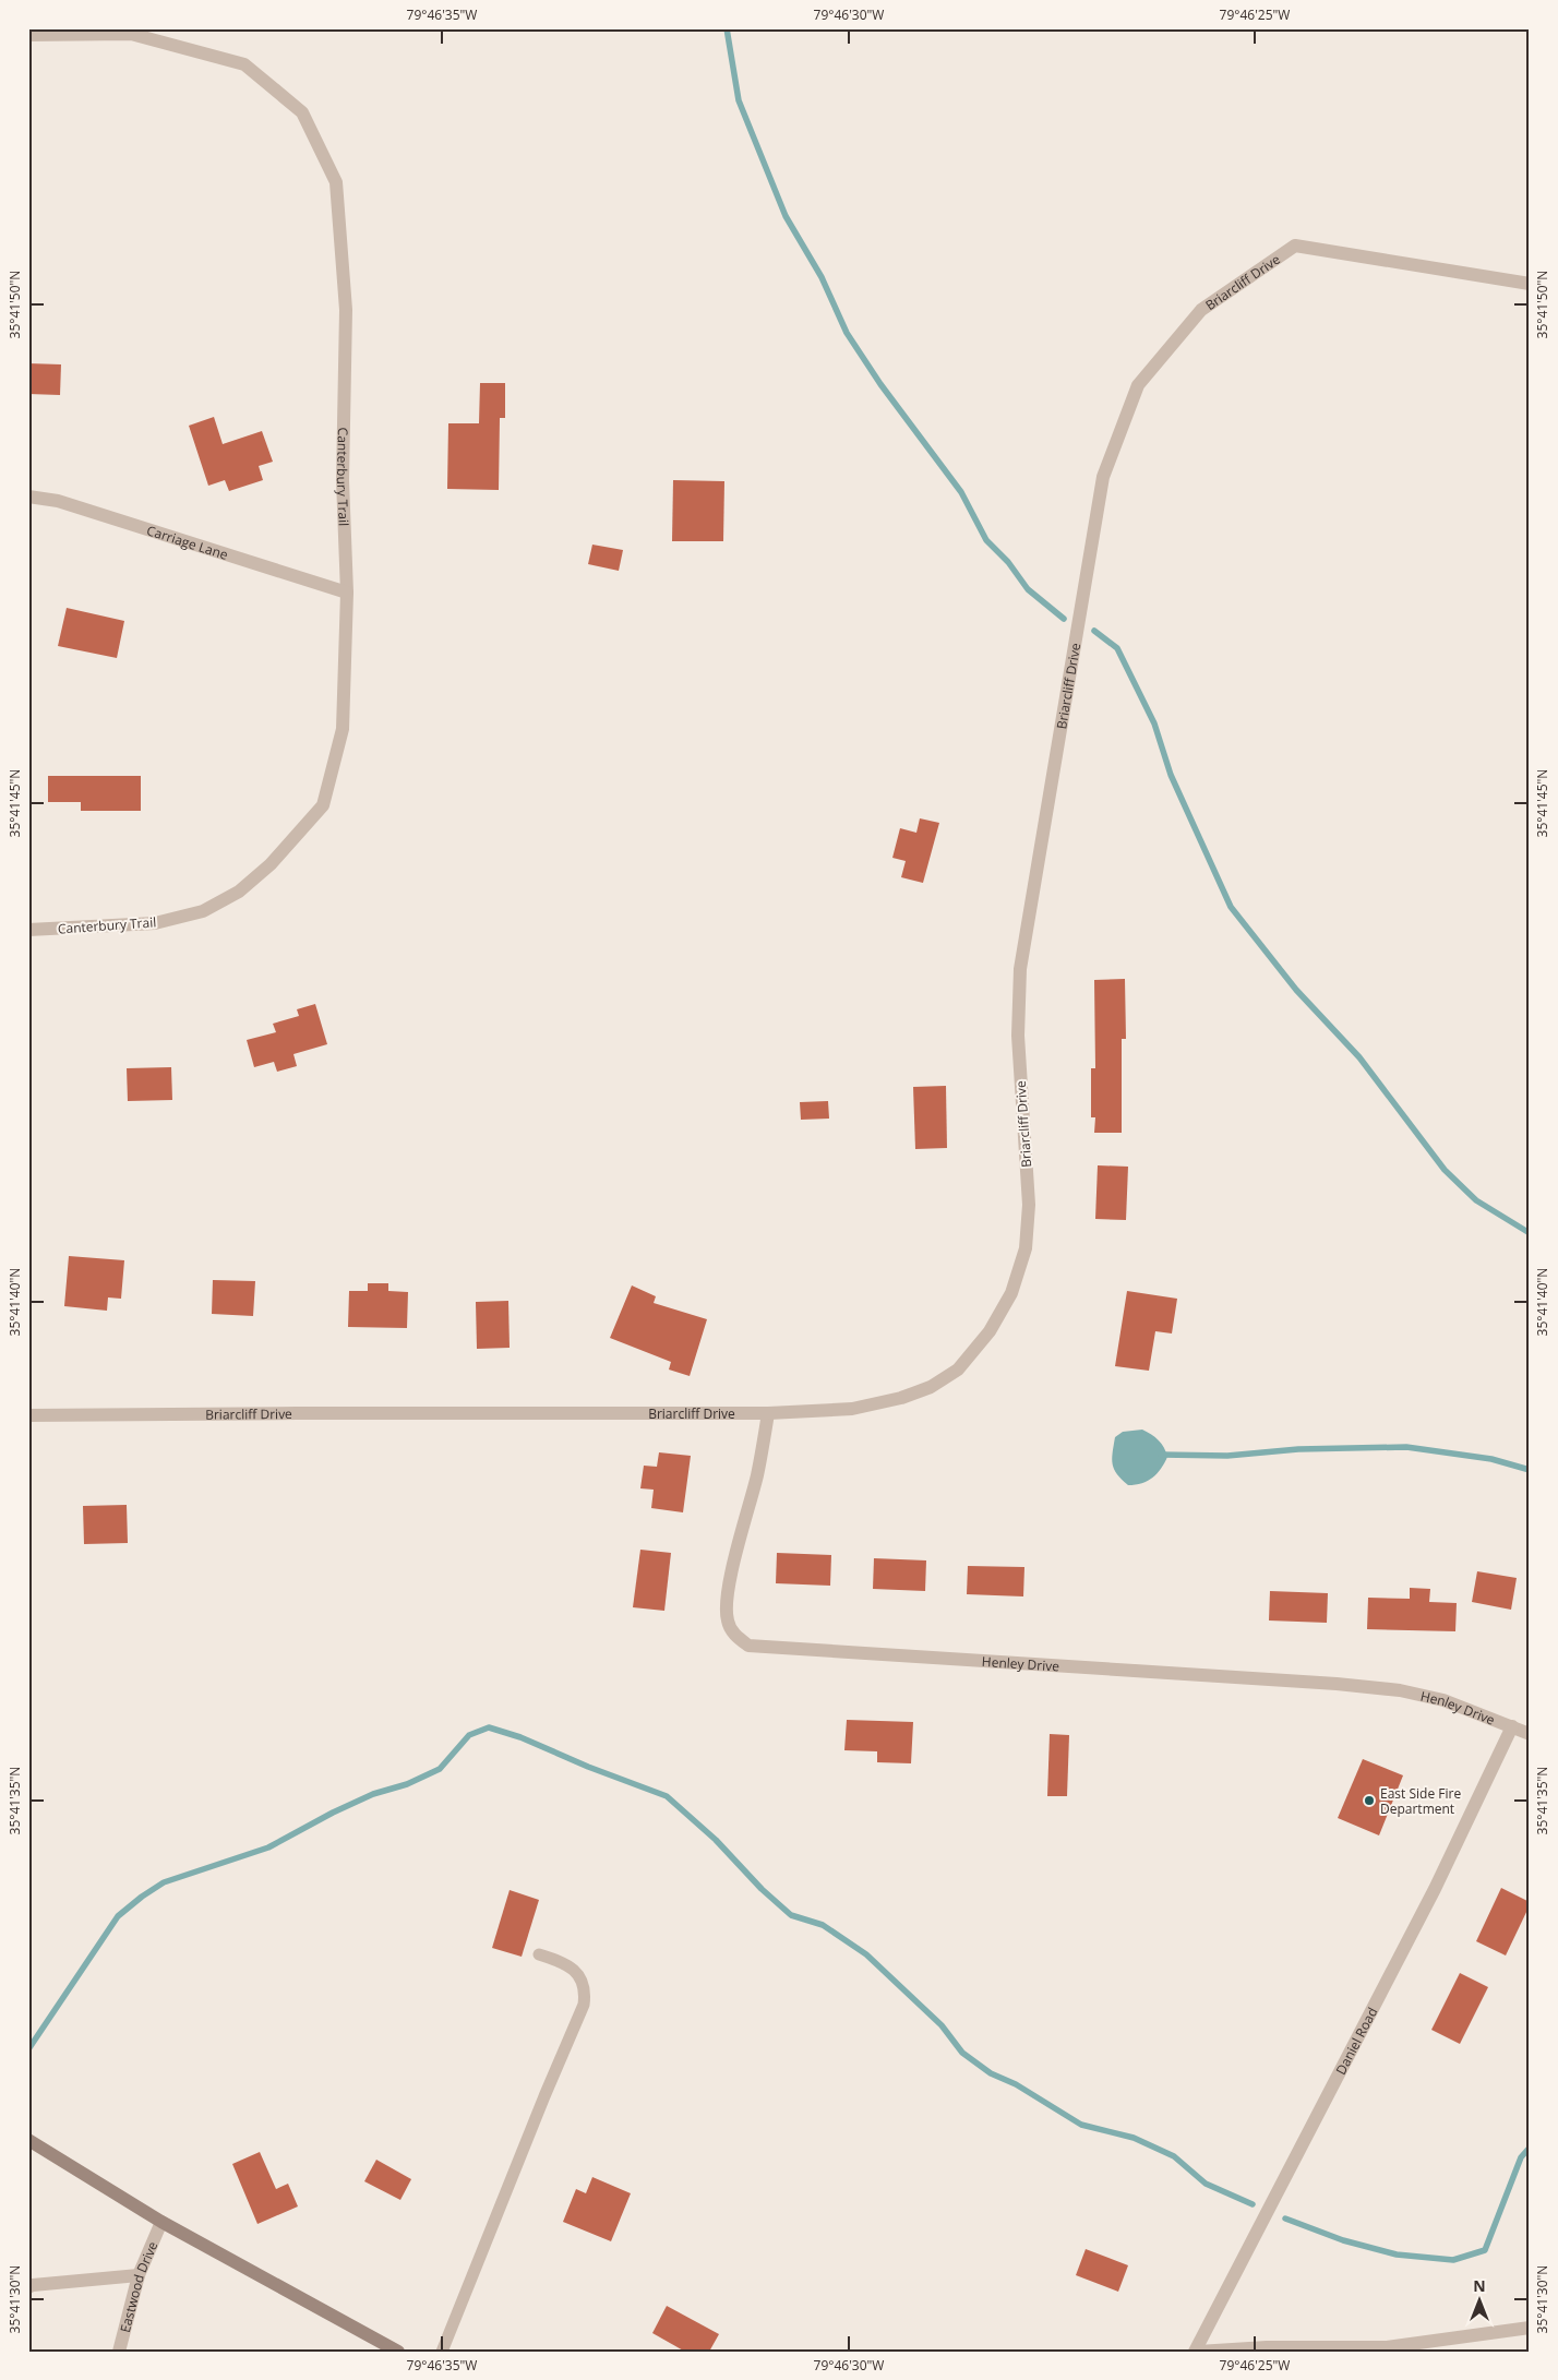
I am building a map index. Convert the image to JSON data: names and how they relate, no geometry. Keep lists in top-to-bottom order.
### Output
{
  "streets": {
    "street": [
      "Briarcliff Drive",
      "Canterbury Trail",
      "Carriage Lane",
      "Henley Drive",
      "Daniel Road",
      "Eastwood Drive"
    ]
  },
  "crossings": [
    ["Briarcliff Drive", "Henley Drive"],
    ["Canterbury Trail", "Carriage Lane"],
    ["Henley Drive", "Daniel Road"]
  ],
  "places": ["East Side Fire Department"],
  "north": "top",
  "coordinates": [
    "79°46'35\"W",
    "79°46'30\"W",
    "79°46'25\"W",
    "35°41'50\"N",
    "35°41'45\"N",
    "35°41'40\"N",
    "35°41'35\"N",
    "35°41'30\"N"
  ]
}
